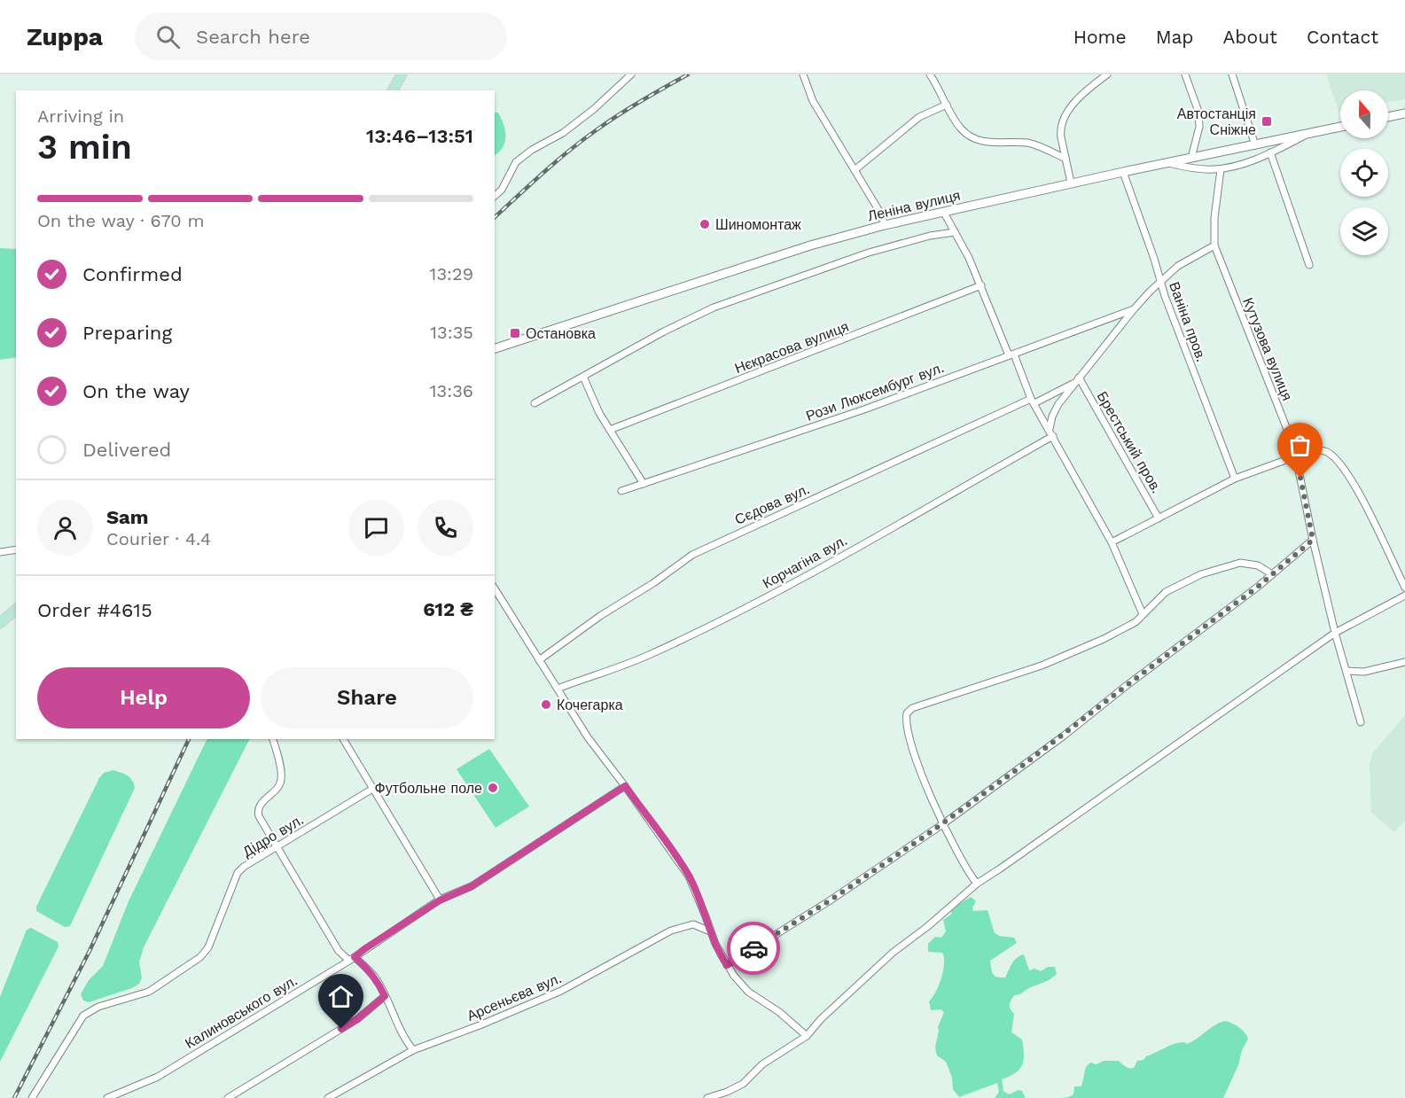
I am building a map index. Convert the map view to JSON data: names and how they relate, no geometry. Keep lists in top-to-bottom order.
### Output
{
  "streets": {
    "main road": ["Леніна вулиця"],
    "street": [
      "Ваніна пров.",
      "Нєкрасова вулиця",
      "Кутузова вулиця",
      "Рози Люксембург вул.",
      "Брестський пров.",
      "Сєдова вул.",
      "Корчагіна вул.",
      "Дідро вул.",
      "Арсеньєва вул.",
      "Калиновського вул."
    ]
  },
  "crossings": [
    ["Леніна вулиця", "Ваніна пров."],
    ["Брестський пров.", "Сєдова вул."]
  ],
  "places": {
    "transit": ["Автостанція Сніжне", "Остановка"],
    "other": ["Шиномонтаж", "Кочегарка", "Футбольне поле"]
  },
  "north": "top",
  "page": {
    "header": "Zuppa",
    "search": "Search here",
    "nav": [
      "Home",
      "Map",
      "About",
      "Contact"
    ],
    "heading": ["3 min", "Arriving in", "13:46–13:51"],
    "panel": [
      "Sam",
      "Courier · 4.4",
      "Order #4615",
      "612 ₴"
    ],
    "bar": "On the way · 670 m",
    "list": [
      ["Confirmed", "13:29"],
      ["Preparing", "13:35"],
      ["On the way", "13:36"],
      "Delivered"
    ],
    "buttons": ["Help", "Share"]
  }
}
